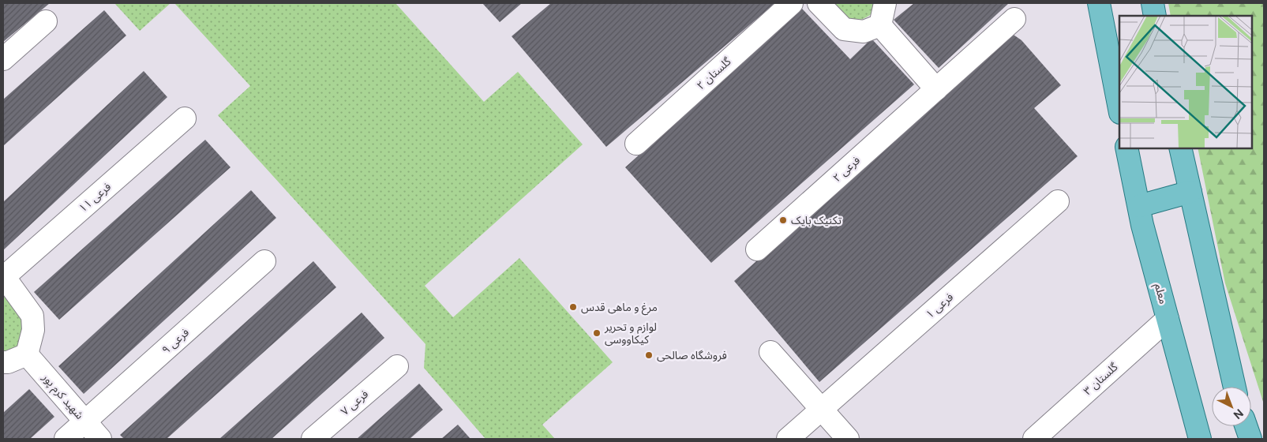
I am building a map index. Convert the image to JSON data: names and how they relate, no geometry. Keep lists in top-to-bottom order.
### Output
{
  "streets": {
    "main road": ["معلم"],
    "street": [
      "گلستان ۲",
      "فرعی ۲",
      "فرعی ۱۱",
      "فرعی ۱",
      "فرعی ۹",
      "گلستان ۳",
      "شهید کرم پور",
      "فرعی ۷"
    ]
  },
  "crossings": [
    ["معلم", "گلستان ۳"],
    ["فرعی ۹", "شهید کرم پور"]
  ],
  "places": [
    "تکنیک بایک",
    "مرغ و ماهی قدس",
    "لوازم و تحریر کیکاووسی",
    "فروشگاه صالحی"
  ],
  "north": "bottom right"
}
